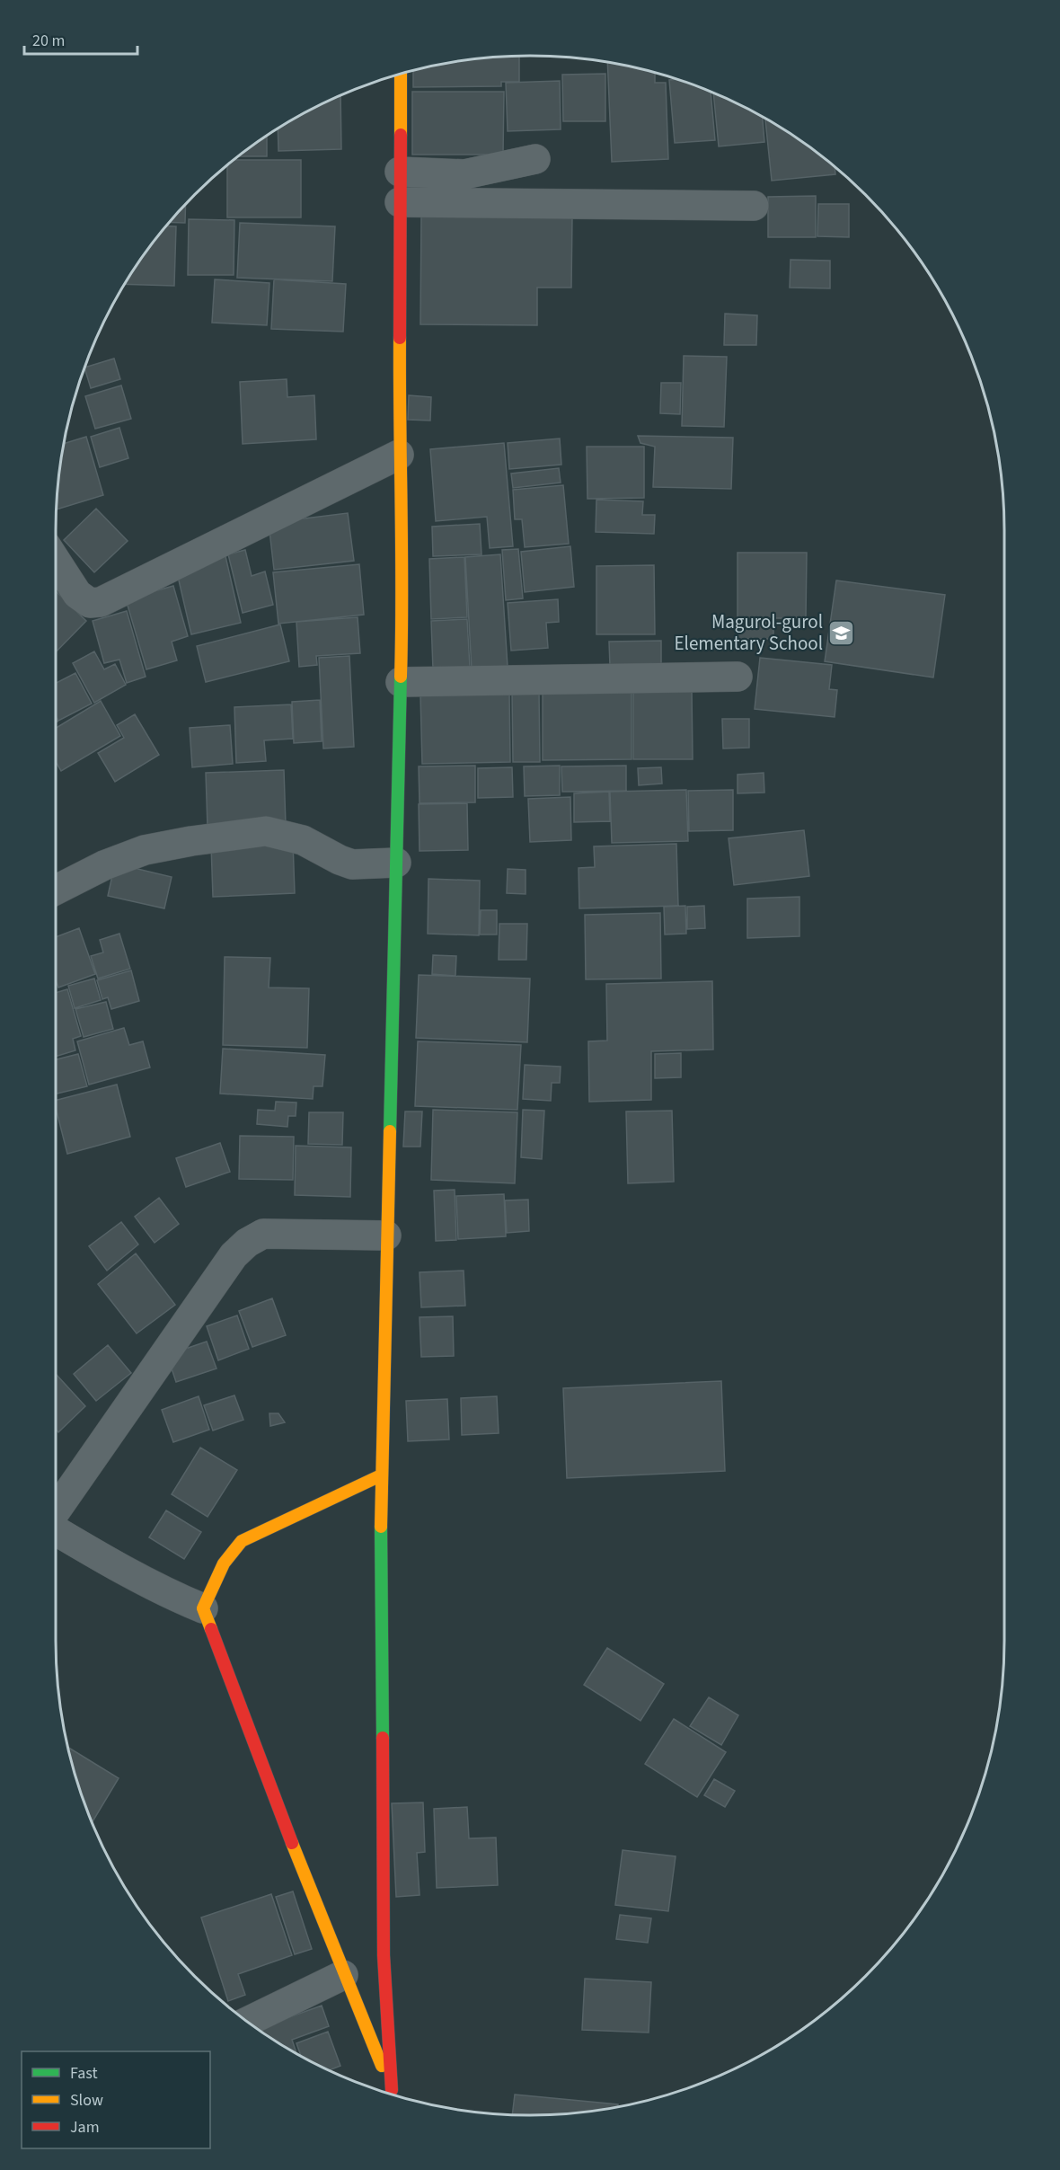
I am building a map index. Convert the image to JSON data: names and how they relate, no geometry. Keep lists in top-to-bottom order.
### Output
{
  "places": {
    "school or university": ["Magurol-gurol Elementary School"]
  },
  "legend": ["Fast", "Slow", "Jam"],
  "scale_bar": "20 m"
}
